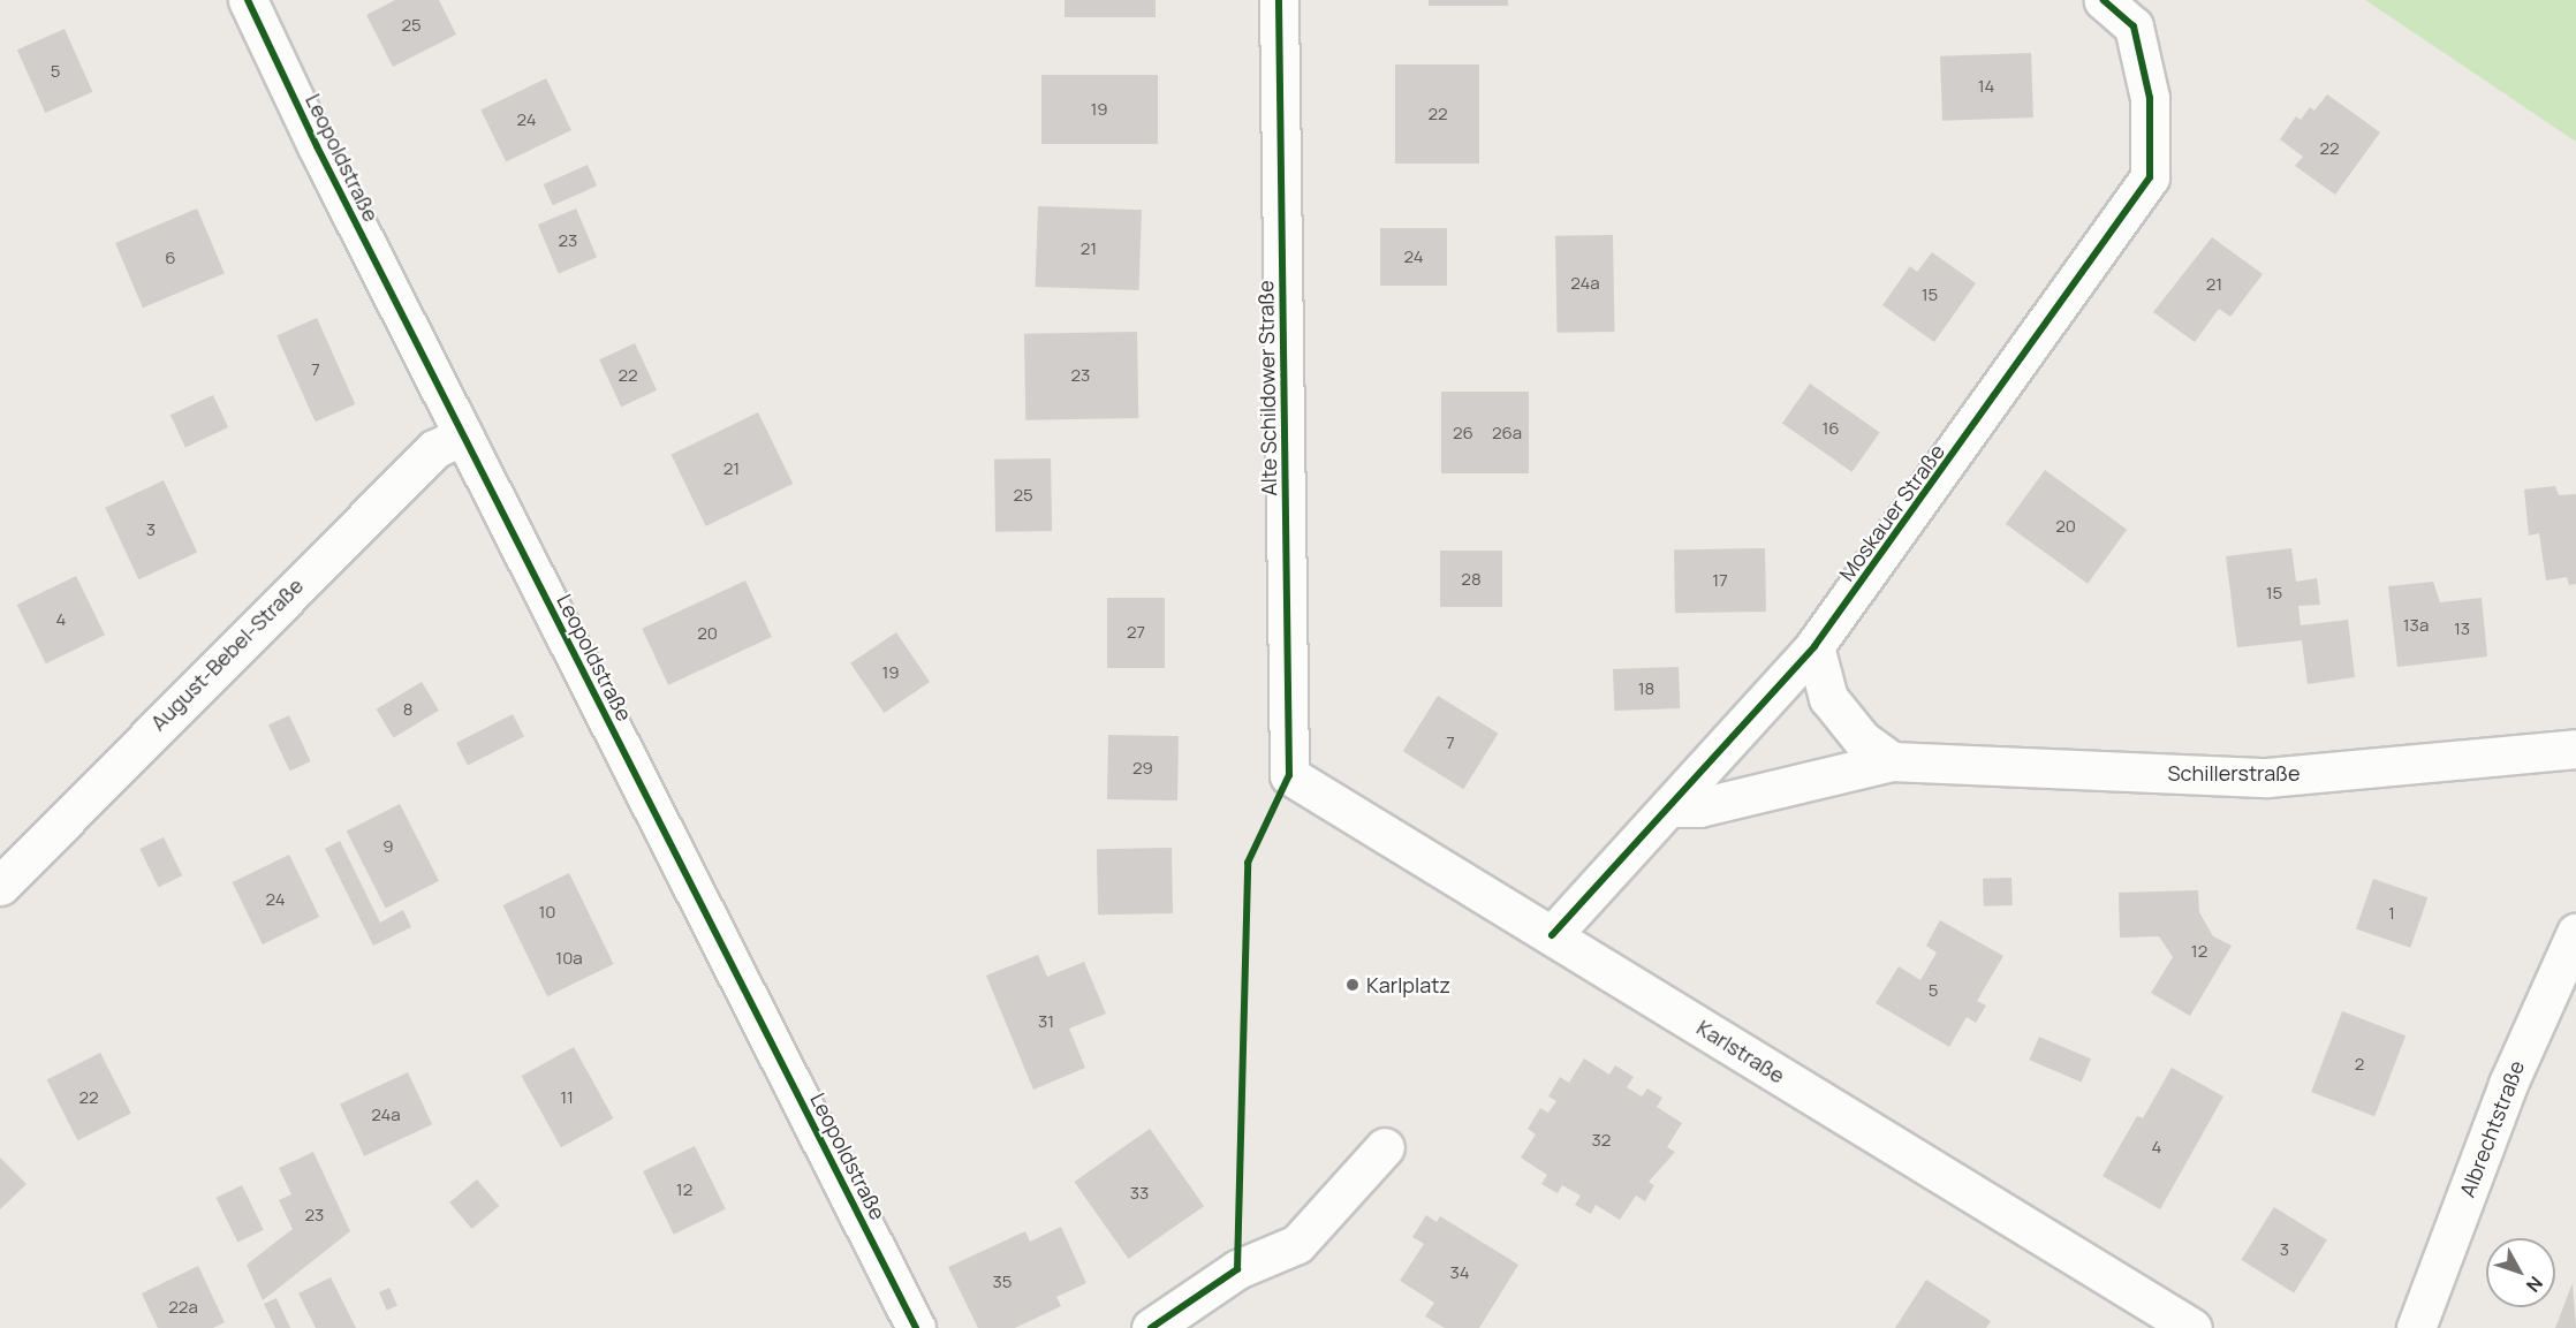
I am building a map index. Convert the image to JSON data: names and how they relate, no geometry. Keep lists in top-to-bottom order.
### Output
{
  "streets": {
    "street": [
      "Leopoldstraße",
      "Alte Schildower Straße",
      "Moskauer Straße",
      "August-Bebel-Straße",
      "Schillerstraße",
      "Karlstraße",
      "Albrechtstraße"
    ]
  },
  "crossings": [
    ["Leopoldstraße", "August-Bebel-Straße"],
    ["Alte Schildower Straße", "Karlstraße"],
    ["Moskauer Straße", "Schillerstraße"],
    ["Moskauer Straße", "Karlstraße"]
  ],
  "places": ["Karlplatz"],
  "house_numbers": [
    "25",
    "5",
    "14",
    "19",
    "22",
    "24",
    "22",
    "23",
    "21",
    "24",
    "6",
    "24a",
    "21",
    "15",
    "7",
    "22",
    "23",
    "16",
    "26",
    "26a",
    "21",
    "25",
    "20",
    "3",
    "28",
    "17",
    "15",
    "4",
    "13a",
    "13",
    "27",
    "20",
    "19",
    "18",
    "8",
    "7",
    "29",
    "9",
    "24",
    "10",
    "1",
    "12",
    "10a",
    "5",
    "31",
    "2",
    "22",
    "11",
    "24a",
    "32",
    "4",
    "12",
    "33",
    "23",
    "3",
    "34",
    "35",
    "22a"
  ],
  "north": "bottom right"
}
